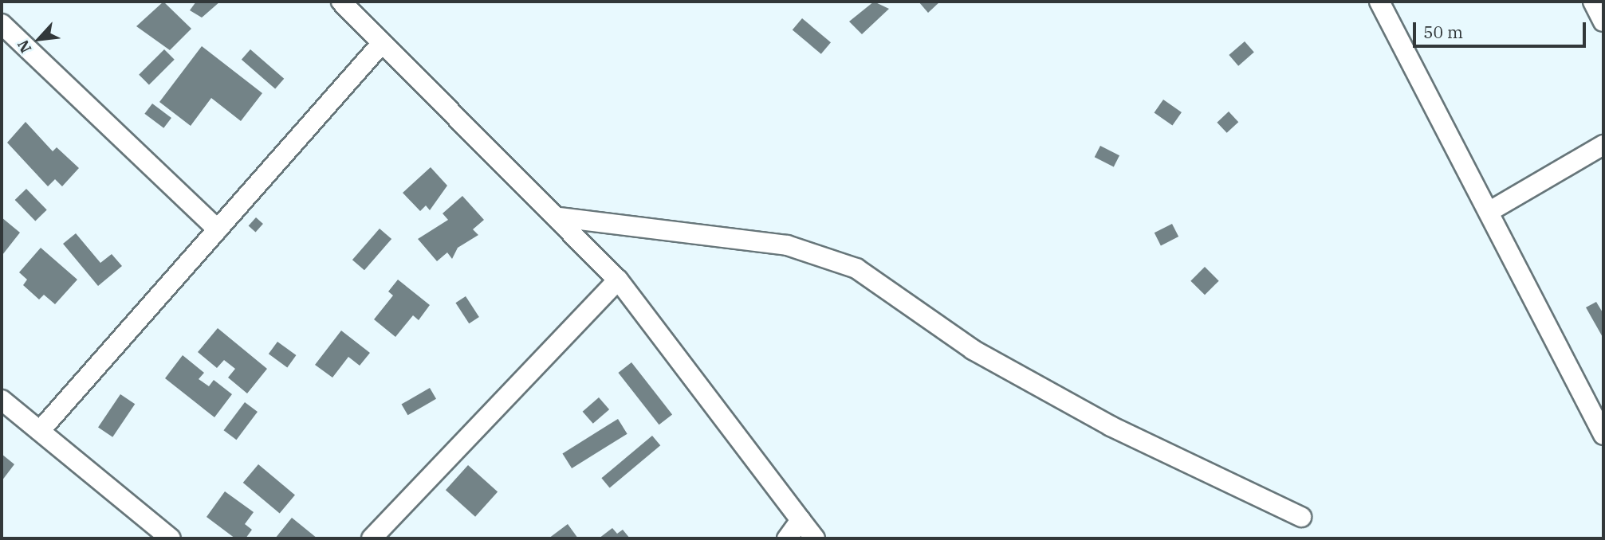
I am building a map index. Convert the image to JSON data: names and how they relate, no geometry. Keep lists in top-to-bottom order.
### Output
{
  "scale_bar": "50 m",
  "north": "bottom left"
}
